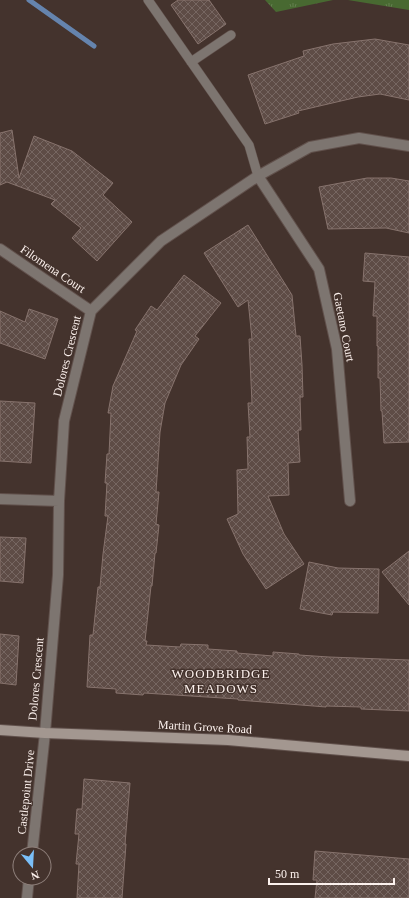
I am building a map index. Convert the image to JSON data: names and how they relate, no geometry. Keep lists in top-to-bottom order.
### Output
{
  "streets": {
    "street": [
      "Filomena Court",
      "Gaetano Court",
      "Dolores Crescent",
      "Martin Grove Road",
      "Castlepoint Drive"
    ]
  },
  "crossings": [
    ["Filomena Court", "Dolores Crescent"],
    ["Gaetano Court", "Dolores Crescent"],
    ["Dolores Crescent", "Martin Grove Road"],
    ["Dolores Crescent", "Castlepoint Drive"],
    ["Martin Grove Road", "Castlepoint Drive"]
  ],
  "districts": ["WOODBRIDGE MEADOWS"],
  "scale_bar": "50 m",
  "north": "bottom"
}
